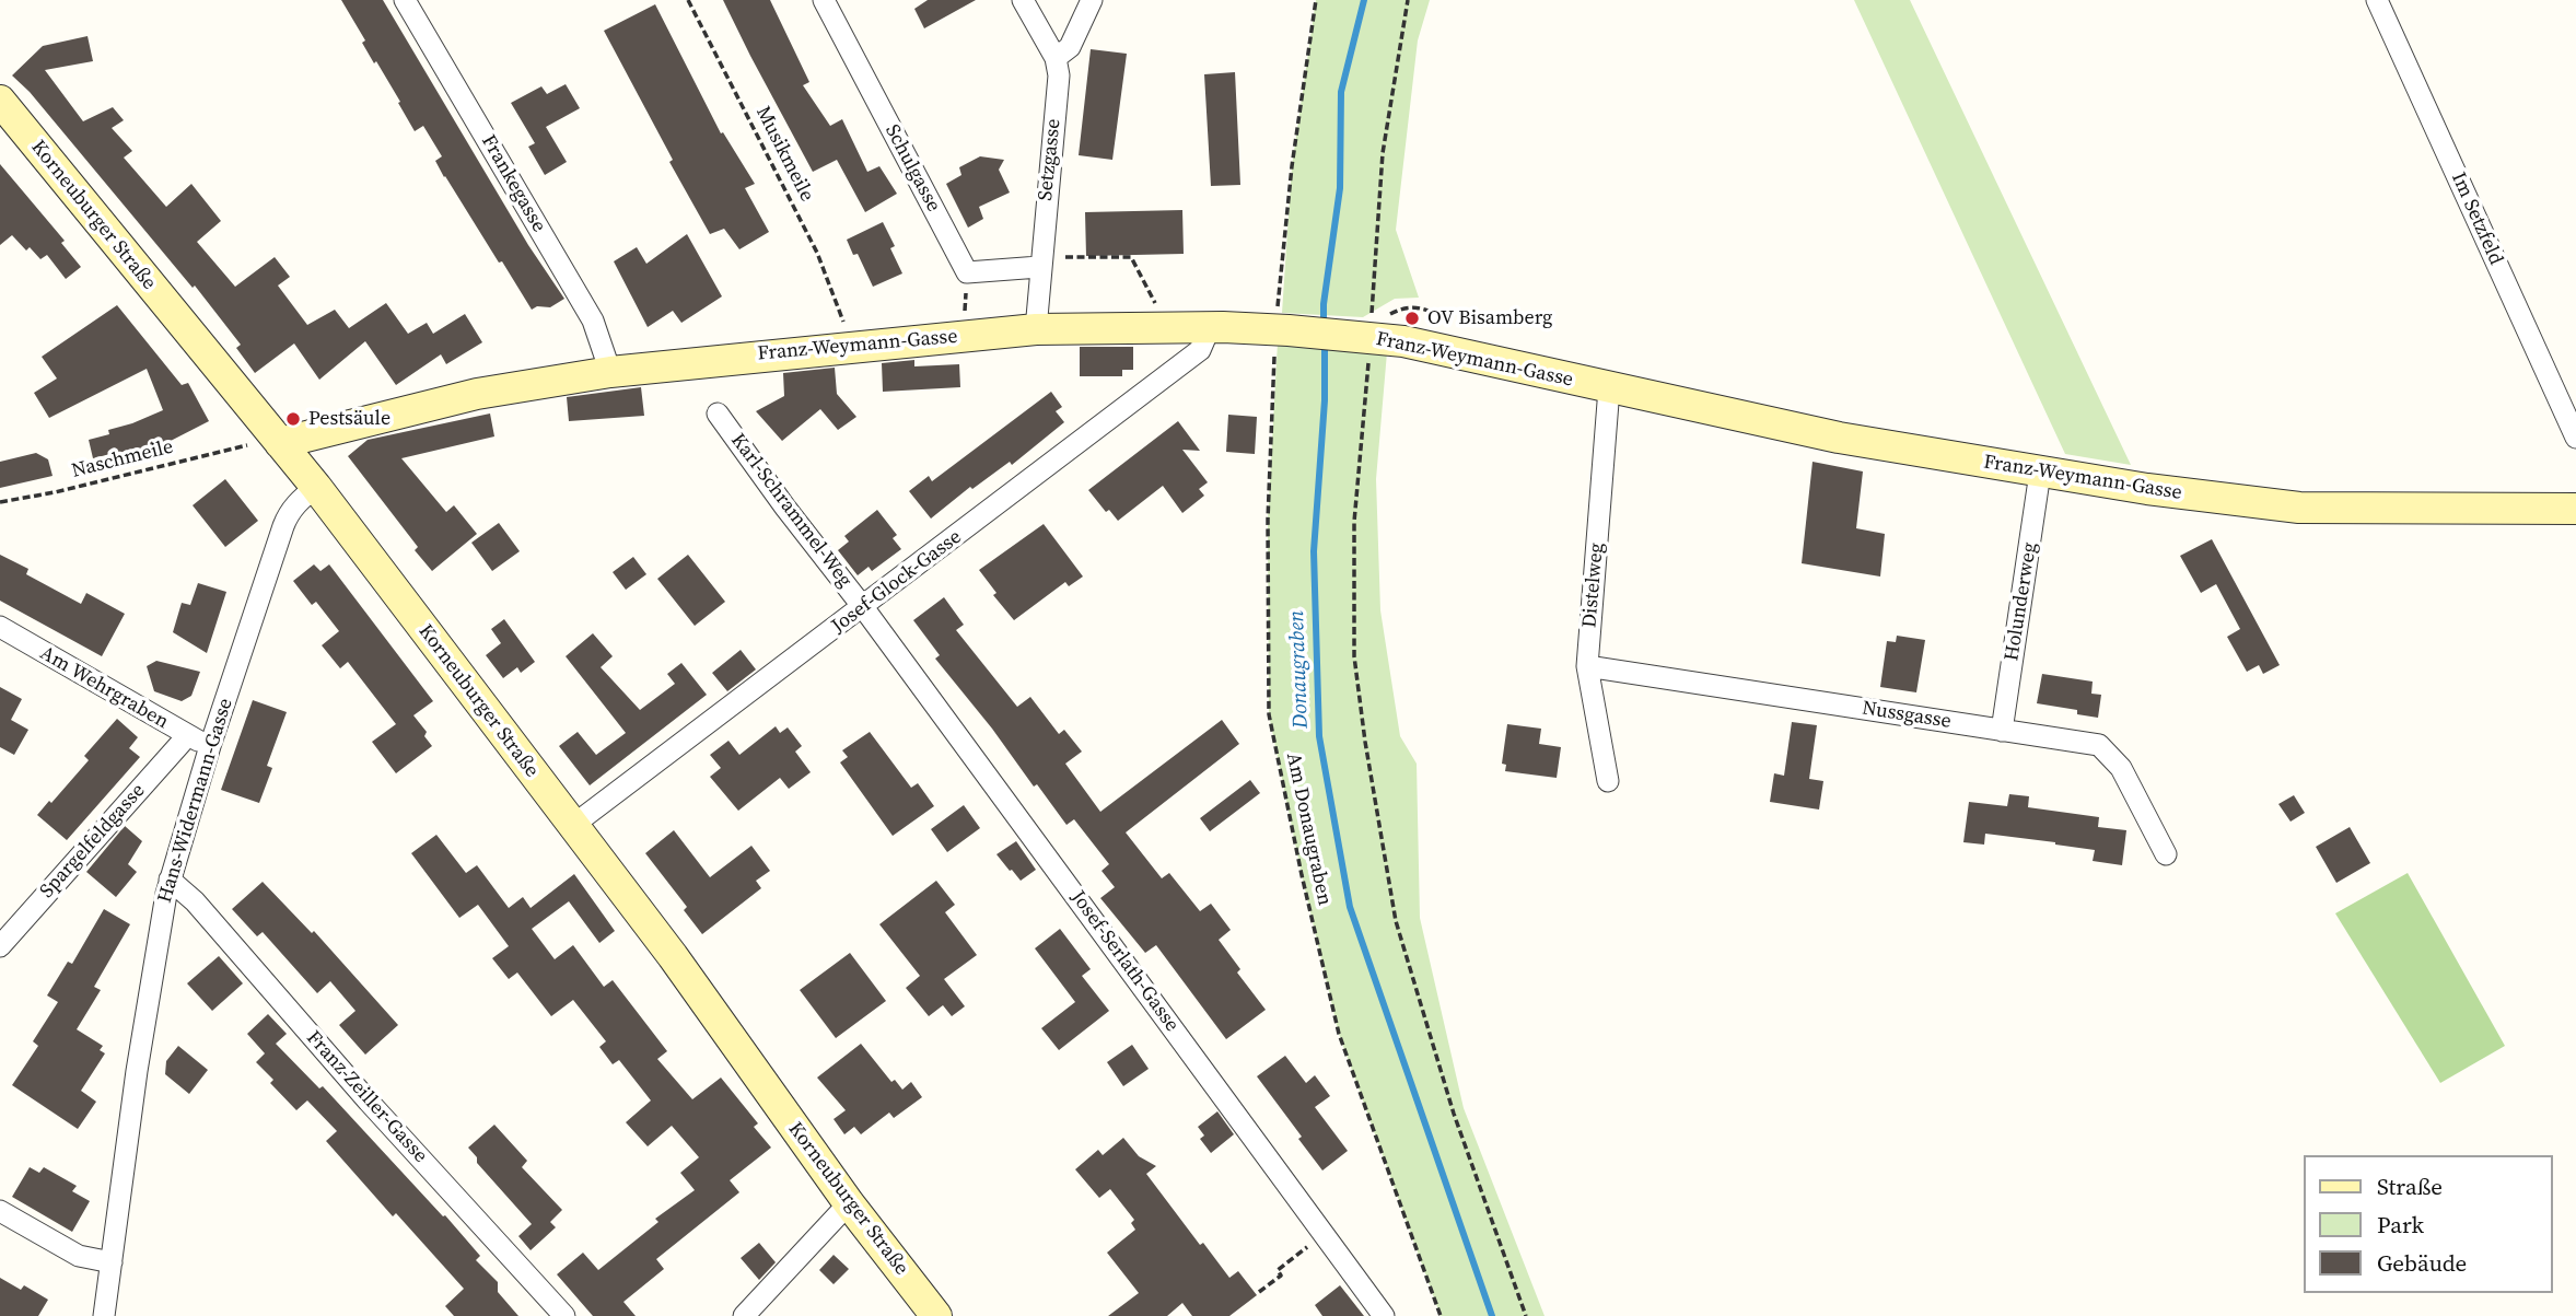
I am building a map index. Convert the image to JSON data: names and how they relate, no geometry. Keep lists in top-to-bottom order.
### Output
{
  "streets": {
    "street": [
      "Setzgasse",
      "Schulgasse",
      "Frankegasse",
      "Korneuburger Straße",
      "Im Setzfeld",
      "Franz-Weymann-Gasse",
      "Karl-Schrammel-Weg",
      "Josef-Glock-Gasse",
      "Distelweg",
      "Holunderweg",
      "Am Wehrgraben",
      "Nussgasse",
      "Hans-Widermann-Gasse",
      "Spargelfeldgasse",
      "Josef-Serlath-Gasse",
      "Franz-Zeiller-Gasse"
    ],
    "path": ["Musikmeile", "Naschmeile", "Am Donaugraben"]
  },
  "crossings": [
    ["Setzgasse", "Schulgasse"],
    ["Setzgasse", "Franz-Weymann-Gasse"],
    ["Frankegasse", "Franz-Weymann-Gasse"],
    ["Korneuburger Straße", "Franz-Weymann-Gasse"],
    ["Korneuburger Straße", "Naschmeile"],
    ["Korneuburger Straße", "Josef-Glock-Gasse"],
    ["Korneuburger Straße", "Hans-Widermann-Gasse"],
    ["Franz-Weymann-Gasse", "Naschmeile"],
    ["Franz-Weymann-Gasse", "Josef-Glock-Gasse"],
    ["Franz-Weymann-Gasse", "Distelweg"],
    ["Franz-Weymann-Gasse", "Holunderweg"],
    ["Franz-Weymann-Gasse", "Am Donaugraben"],
    ["Karl-Schrammel-Weg", "Josef-Glock-Gasse"],
    ["Karl-Schrammel-Weg", "Josef-Serlath-Gasse"],
    ["Josef-Glock-Gasse", "Josef-Serlath-Gasse"],
    ["Distelweg", "Nussgasse"],
    ["Holunderweg", "Nussgasse"],
    ["Am Wehrgraben", "Hans-Widermann-Gasse"],
    ["Am Wehrgraben", "Spargelfeldgasse"],
    ["Hans-Widermann-Gasse", "Franz-Zeiller-Gasse"]
  ],
  "water": ["Donaugraben"],
  "places": ["OV Bisamberg", "Pestsäule"],
  "legend": ["Straße", "Park", "Gebäude"]
}
